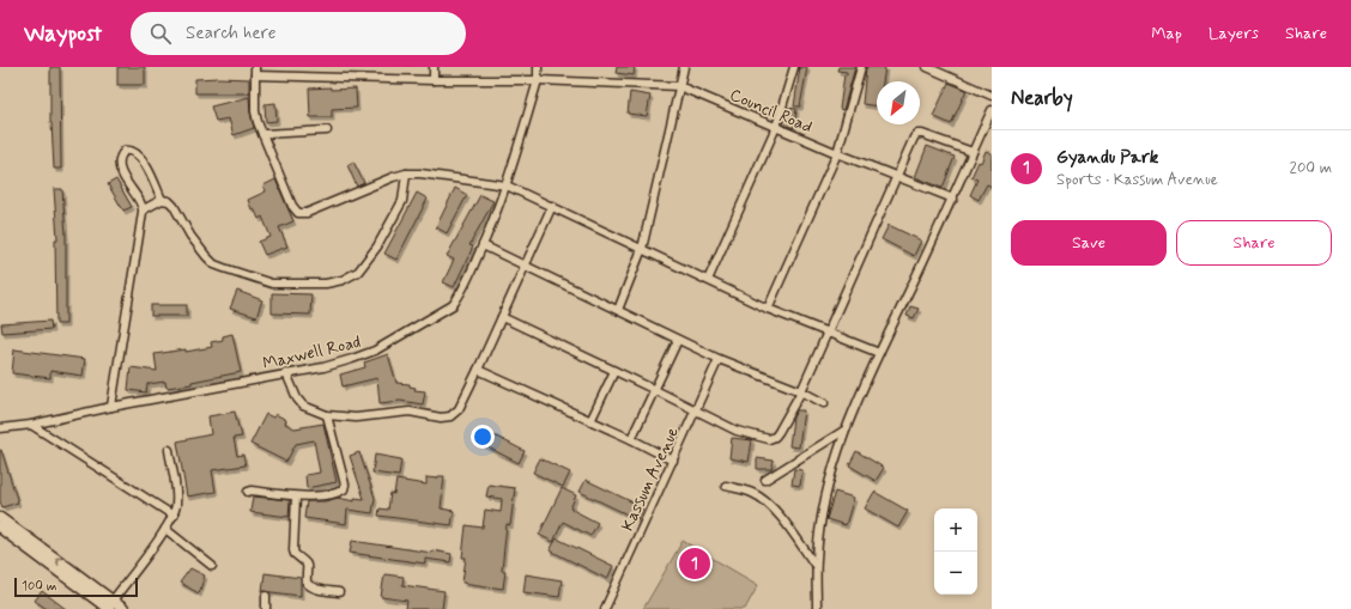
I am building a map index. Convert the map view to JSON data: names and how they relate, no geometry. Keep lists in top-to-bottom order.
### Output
{
  "streets": {
    "street": ["Council Road", "Maxwell Road", "Kassum Avenue"]
  },
  "crossings": [
    ["Council Road", "Maxwell Road"]
  ],
  "scale_bar": "100 m",
  "north": "bottom left",
  "page": {
    "header": "Waypost",
    "search": "Search here",
    "nav": ["Map", "Layers", "Share"],
    "heading": "Nearby",
    "list": [
      {
        "mark": "1",
        "name": "Gyandu Park",
        "note": "Sports · Kassum Avenue",
        "value": "200 m"
      }
    ],
    "buttons": ["Save", "Share"],
    "map_buttons": ["+", "−"],
    "pins": "1",
    "scale": "100 m"
  }
}
